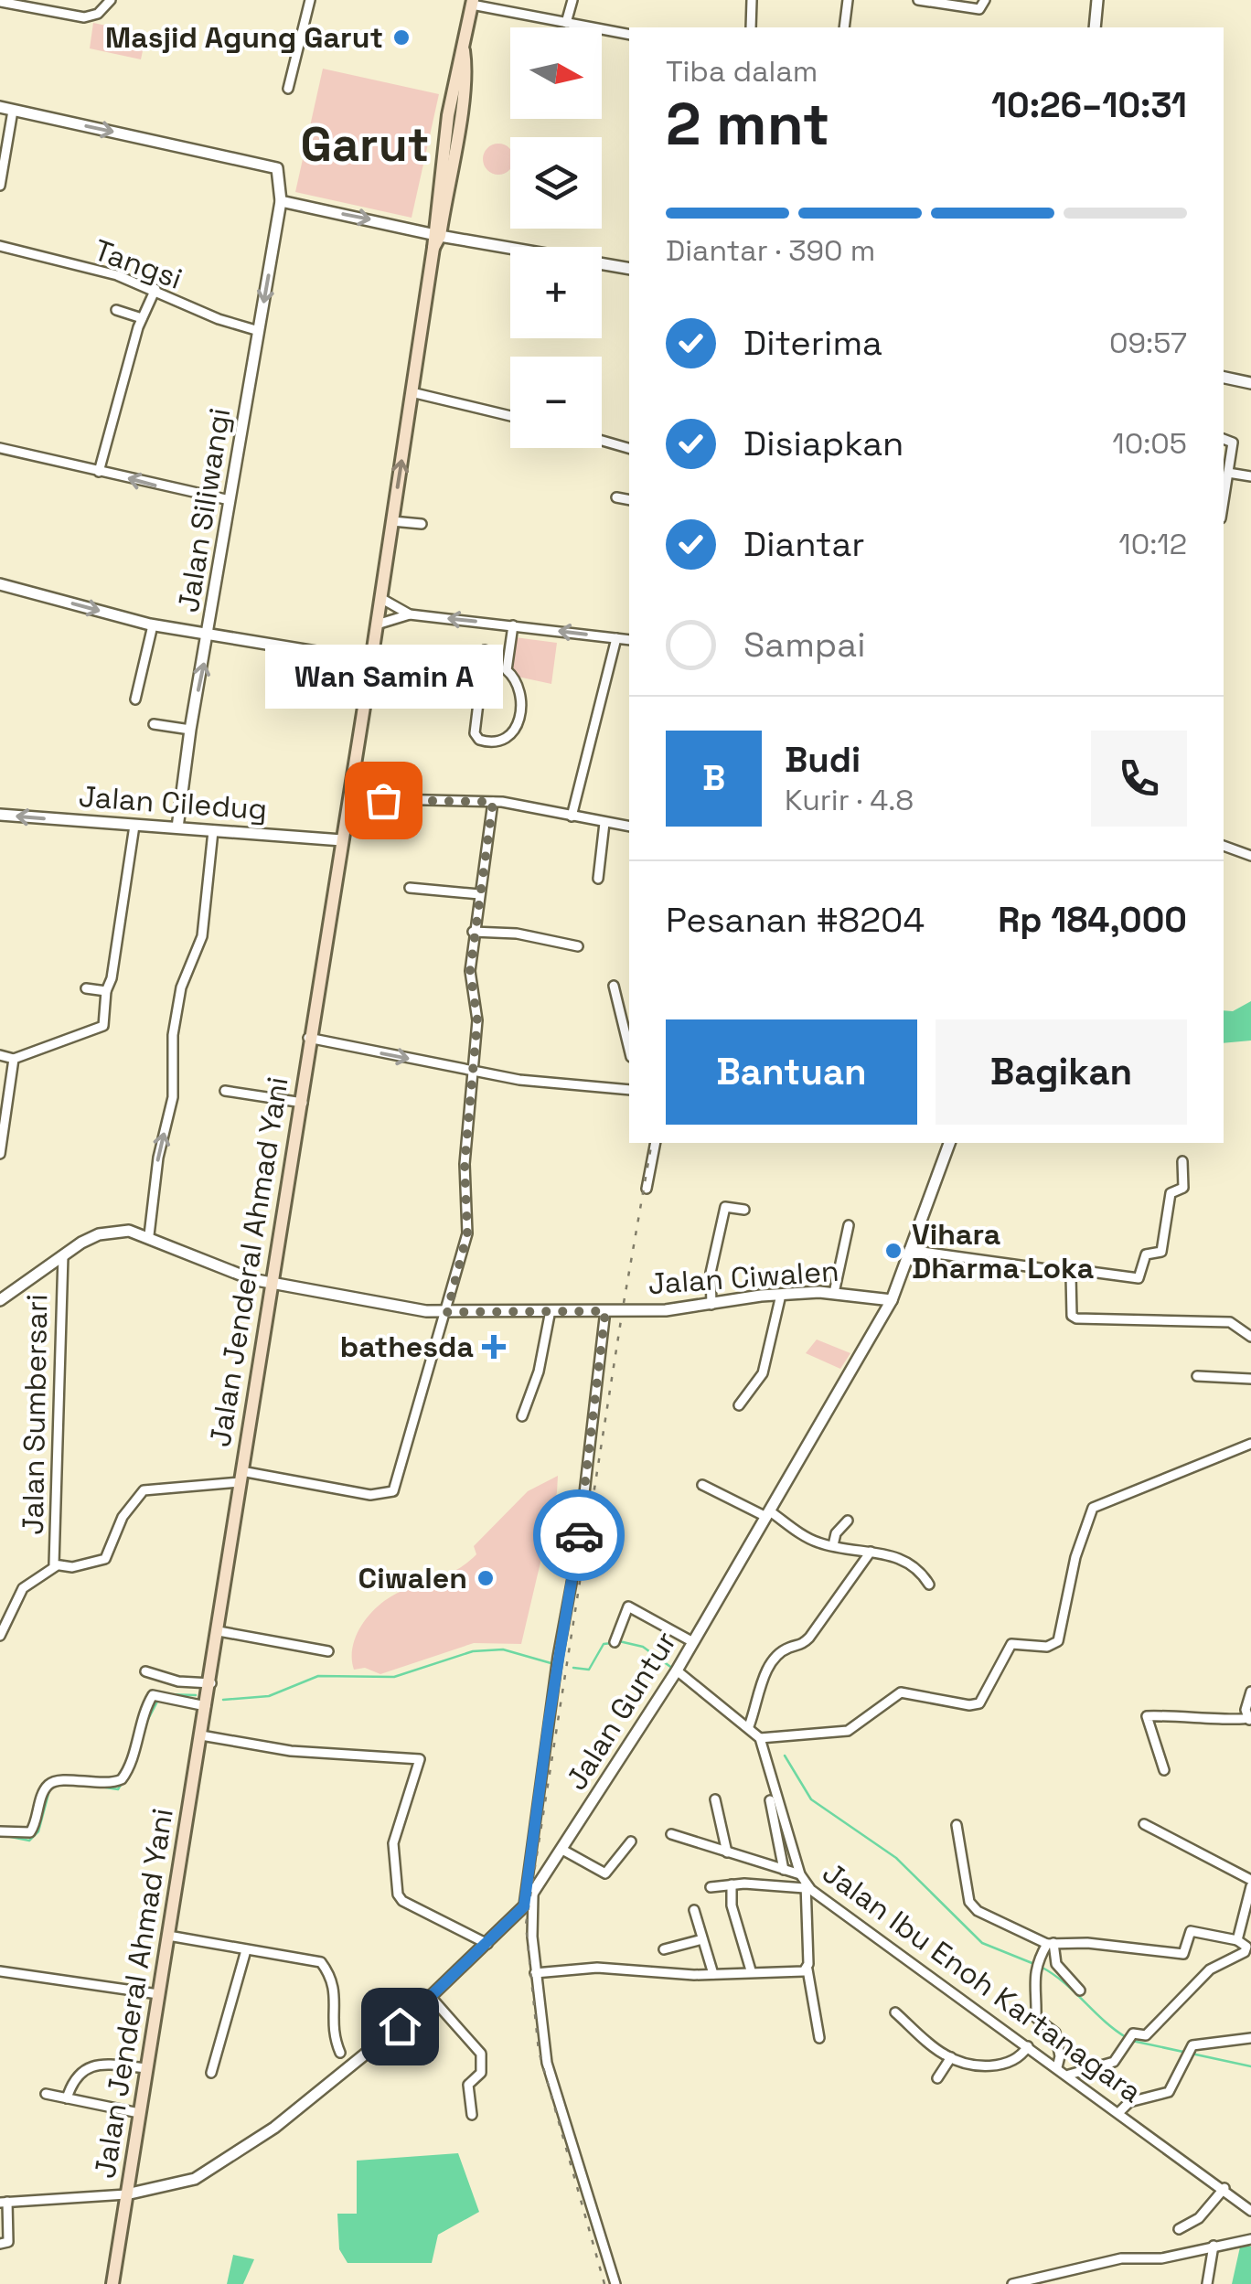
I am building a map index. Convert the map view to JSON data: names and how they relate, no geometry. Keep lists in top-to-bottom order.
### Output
{
  "streets": {
    "main road": ["Jalan Jenderal Ahmad Yani"],
    "street": [
      "Tangsi",
      "Jalan Siliwangi",
      "Jalan Ciledug",
      "Jalan Ciwalen",
      "Jalan Sumbersari",
      "Jalan Guntur",
      "Jalan Ibu Enoh Kartanagara"
    ]
  },
  "crossings": [
    ["Tangsi", "Jalan Siliwangi"],
    ["Jalan Siliwangi", "Jalan Ciledug"],
    ["Jalan Ciledug", "Jalan Jenderal Ahmad Yani"],
    ["Jalan Jenderal Ahmad Yani", "Jalan Ciwalen"],
    ["Jalan Jenderal Ahmad Yani", "Jalan Sumbersari"],
    ["Jalan Jenderal Ahmad Yani", "Jalan Guntur"],
    ["Jalan Ciwalen", "Jalan Guntur"],
    ["Jalan Guntur", "Jalan Ibu Enoh Kartanagara"]
  ],
  "one_way": ["Jalan Ciledug"],
  "districts": ["Garut"],
  "places": {
    "other": [
      "Masjid Agung Garut",
      "Wan Samin A",
      "Vihara Dharma Loka",
      "Ciwalen"
    ],
    "health": ["bathesda"]
  },
  "north": "right",
  "page": {
    "map_buttons": ["+", "−"],
    "heading": ["2 mnt", "Tiba dalam", "10:26–10:31"],
    "panel": [
      "Budi",
      "Kurir · 4.8",
      "Pesanan #8204",
      "Rp 184,000"
    ],
    "bar": "Diantar · 390 m",
    "list": [
      ["Diterima", "09:57"],
      ["Disiapkan", "10:05"],
      ["Diantar", "10:12"],
      "Sampai"
    ],
    "bubble": "Wan Samin A",
    "round": "B",
    "buttons": ["Bantuan", "Bagikan"]
  }
}
